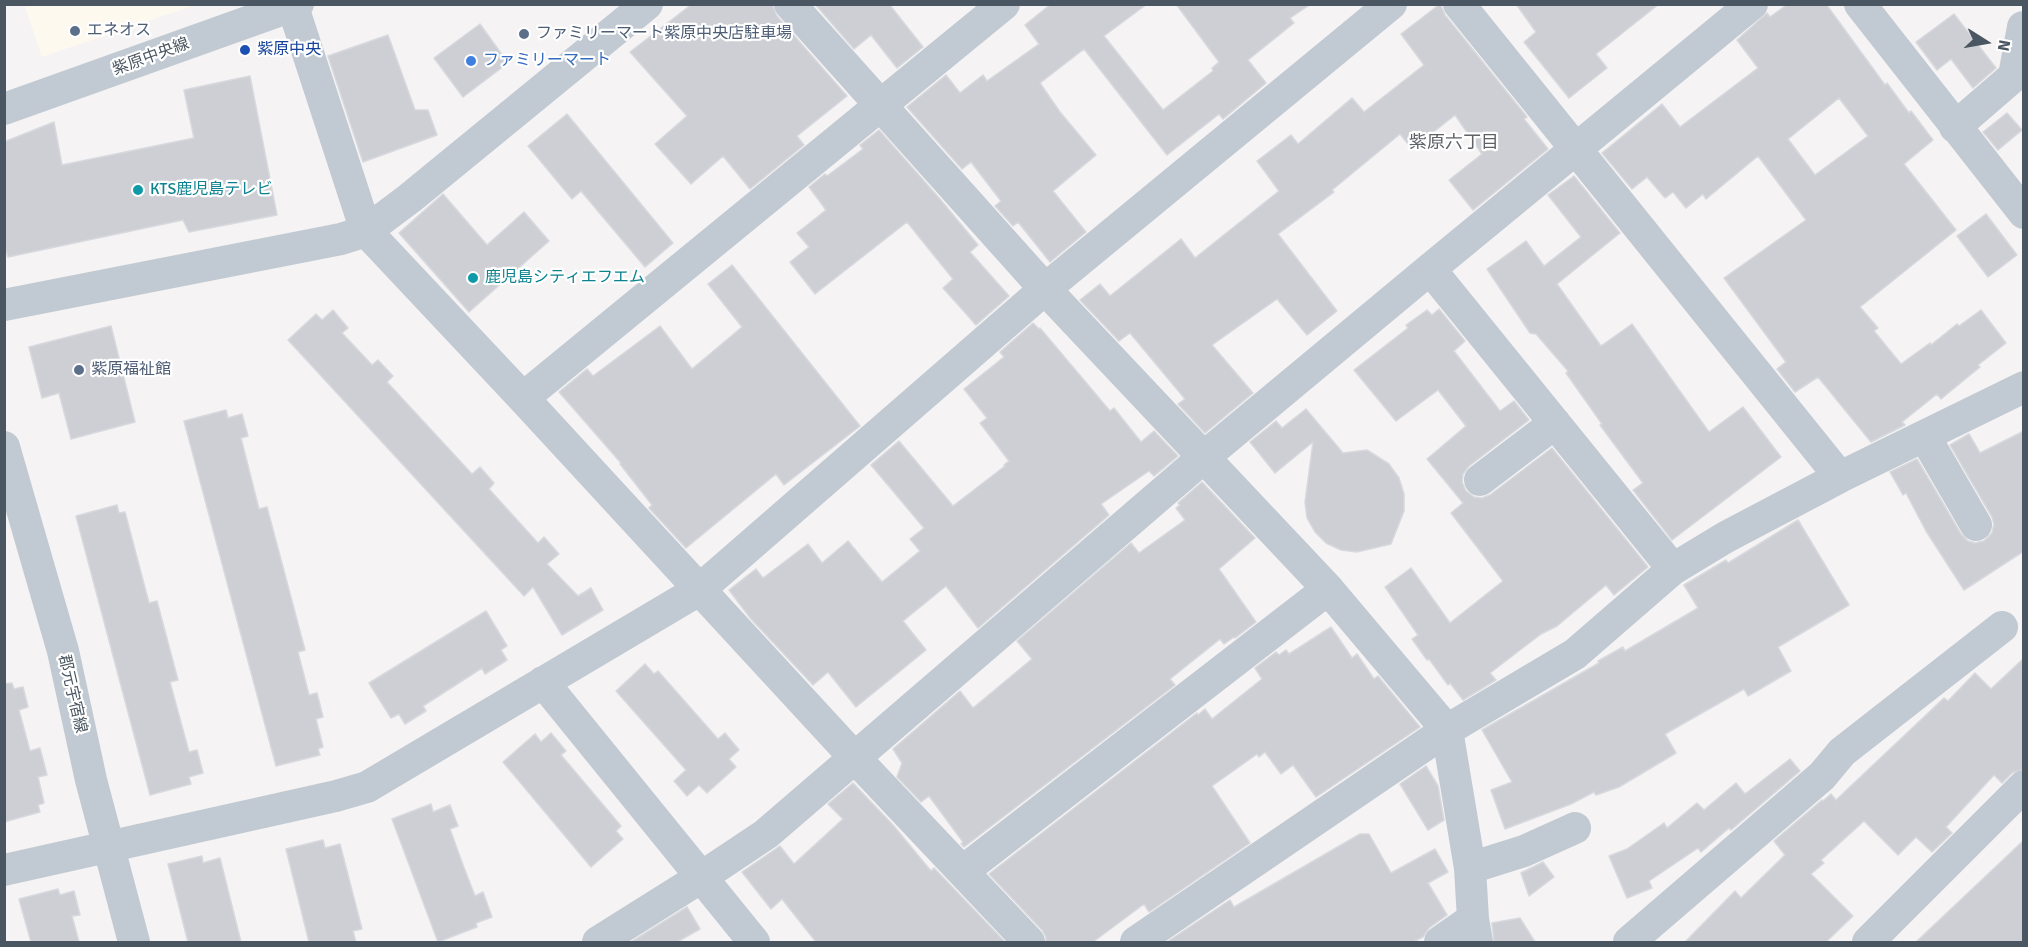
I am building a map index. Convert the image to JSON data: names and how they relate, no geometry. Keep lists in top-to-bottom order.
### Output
{
  "streets": {
    "street": ["紫原中央線", "郡元宇宿線"]
  },
  "districts": ["紫原六丁目"],
  "places": [
    "エネオス",
    "ファミリーマート紫原中央店駐車場",
    "紫原中央",
    "ファミリーマート",
    "KTS鹿児島テレビ",
    "鹿児島シティエフエム",
    "紫原福祉館"
  ],
  "north": "right"
}
